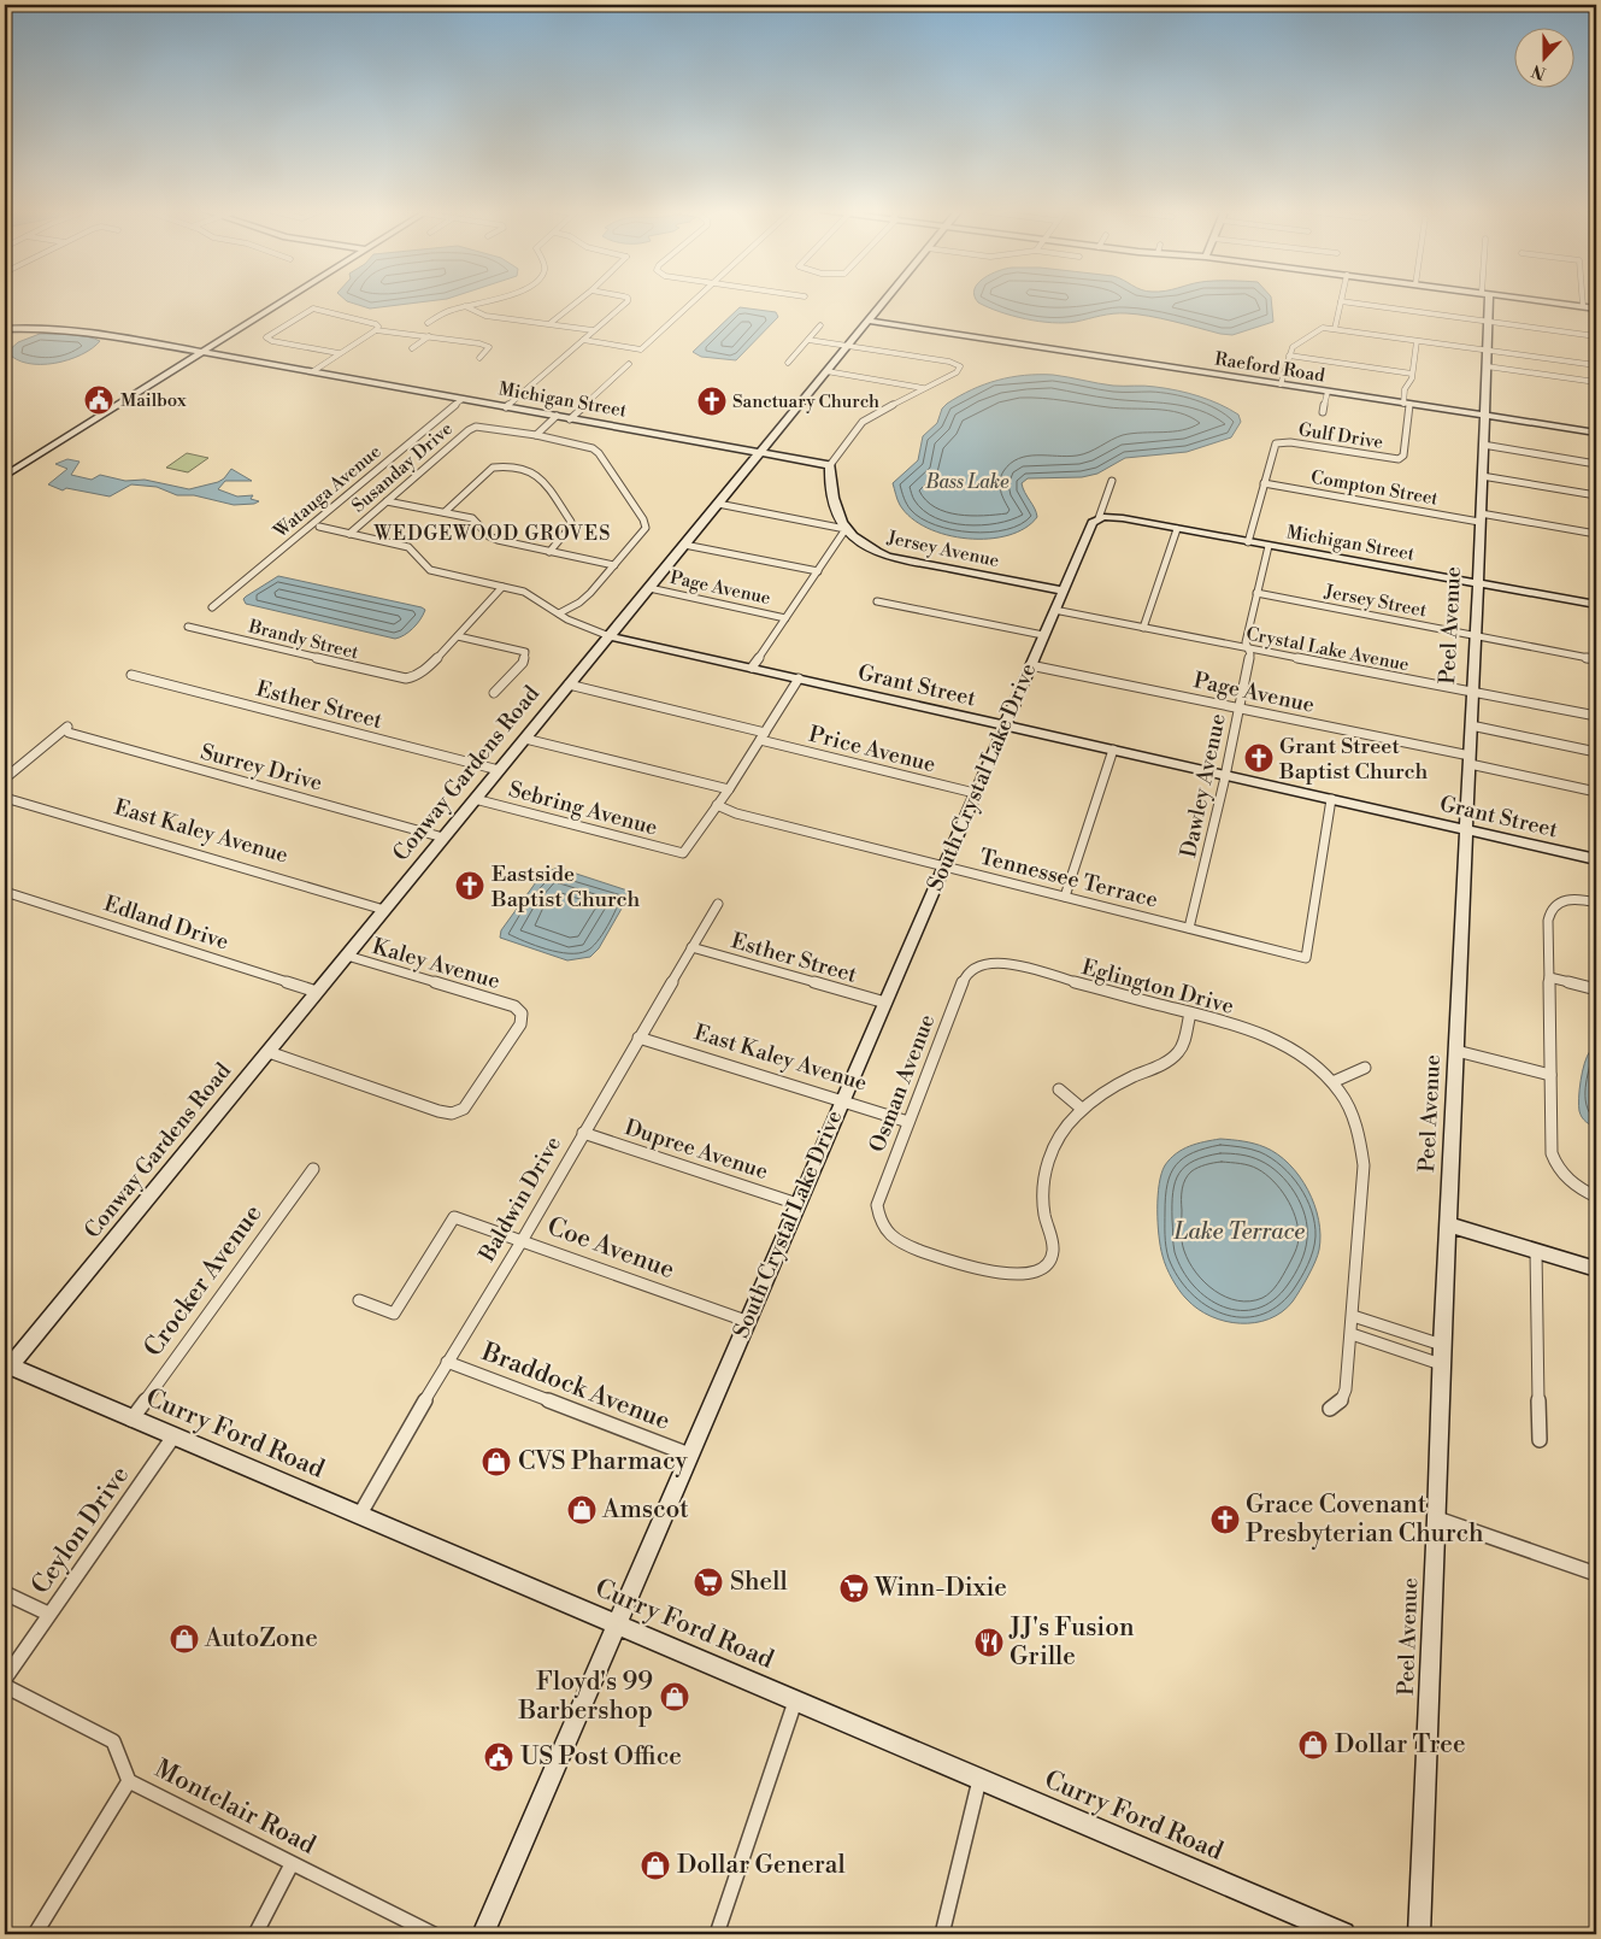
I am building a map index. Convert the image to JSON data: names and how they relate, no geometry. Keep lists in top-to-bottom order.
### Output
{
  "streets": {
    "street": [
      "Raeford Road",
      "Michigan Street",
      "Gulf Drive",
      "Susanday Drive",
      "Compton Street",
      "Watauga Avenue",
      "Jersey Avenue",
      "Page Avenue",
      "Jersey Street",
      "Peel Avenue",
      "Brandy Street",
      "Crystal Lake Avenue",
      "Grant Street",
      "Esther Street",
      "Price Avenue",
      "Surrey Drive",
      "Conway Gardens Road",
      "South Crystal Lake Drive",
      "Dawley Avenue",
      "Sebring Avenue",
      "East Kaley Avenue",
      "Tennessee Terrace",
      "Edland Drive",
      "Kaley Avenue",
      "Eglington Drive",
      "Osman Avenue",
      "Dupree Avenue",
      "Baldwin Drive",
      "Coe Avenue",
      "Crocker Avenue",
      "Braddock Avenue",
      "Curry Ford Road",
      "Ceylon Drive",
      "Montclair Road"
    ]
  },
  "crossings": [
    ["Raeford Road", "Gulf Drive"],
    ["Raeford Road", "Peel Avenue"],
    ["Raeford Road", "Conway Gardens Road"],
    ["Michigan Street", "Watauga Avenue"],
    ["Michigan Street", "Peel Avenue"],
    ["Michigan Street", "Conway Gardens Road"],
    ["Michigan Street", "South Crystal Lake Drive"],
    ["Michigan Street", "Dawley Avenue"],
    ["Gulf Drive", "Compton Street"],
    ["Susanday Drive", "Grant Street"],
    ["Compton Street", "Peel Avenue"],
    ["Jersey Avenue", "Conway Gardens Road"],
    ["Jersey Avenue", "South Crystal Lake Drive"],
    ["Page Avenue", "Peel Avenue"],
    ["Page Avenue", "Conway Gardens Road"],
    ["Page Avenue", "South Crystal Lake Drive"],
    ["Page Avenue", "Dawley Avenue"],
    ["Jersey Street", "Peel Avenue"],
    ["Jersey Street", "Dawley Avenue"],
    ["Peel Avenue", "Crystal Lake Avenue"],
    ["Peel Avenue", "Grant Street"],
    ["Crystal Lake Avenue", "South Crystal Lake Drive"],
    ["Crystal Lake Avenue", "Dawley Avenue"],
    ["Grant Street", "Conway Gardens Road"],
    ["Grant Street", "South Crystal Lake Drive"],
    ["Grant Street", "Dawley Avenue"],
    ["Grant Street", "Tennessee Terrace"],
    ["Esther Street", "Conway Gardens Road"],
    ["Esther Street", "South Crystal Lake Drive"],
    ["Esther Street", "Baldwin Drive"],
    ["Price Avenue", "Conway Gardens Road"],
    ["Price Avenue", "South Crystal Lake Drive"],
    ["Surrey Drive", "Conway Gardens Road"],
    ["Conway Gardens Road", "Sebring Avenue"],
    ["Conway Gardens Road", "East Kaley Avenue"],
    ["Conway Gardens Road", "Edland Drive"],
    ["Conway Gardens Road", "Kaley Avenue"],
    ["Conway Gardens Road", "Curry Ford Road"],
    ["South Crystal Lake Drive", "East Kaley Avenue"],
    ["South Crystal Lake Drive", "Tennessee Terrace"],
    ["South Crystal Lake Drive", "Dupree Avenue"],
    ["South Crystal Lake Drive", "Coe Avenue"],
    ["South Crystal Lake Drive", "Braddock Avenue"],
    ["South Crystal Lake Drive", "Curry Ford Road"],
    ["Dawley Avenue", "Tennessee Terrace"],
    ["Sebring Avenue", "Tennessee Terrace"],
    ["East Kaley Avenue", "Osman Avenue"],
    ["East Kaley Avenue", "Baldwin Drive"],
    ["Eglington Drive", "Osman Avenue"],
    ["Dupree Avenue", "Baldwin Drive"],
    ["Baldwin Drive", "Coe Avenue"],
    ["Baldwin Drive", "Braddock Avenue"],
    ["Baldwin Drive", "Curry Ford Road"],
    ["Crocker Avenue", "Curry Ford Road"],
    ["Curry Ford Road", "Ceylon Drive"]
  ],
  "districts": ["WEDGEWOOD GROVES"],
  "water": ["Bass Lake", "Lake Terrace"],
  "places": {
    "public building": ["Mailbox", "US Post Office"],
    "church": [
      "Sanctuary Church",
      "Grant Street Baptist Church",
      "Eastside Baptist Church",
      "Grace Covenant Presbyterian Church"
    ],
    "shop": [
      "CVS Pharmacy",
      "Amscot",
      "AutoZone",
      "Floyd's 99 Barbershop",
      "Dollar Tree",
      "Dollar General"
    ],
    "supermarket": ["Shell", "Winn-Dixie"],
    "restaurant": ["JJ's Fusion Grille"]
  },
  "north": "bottom"
}
